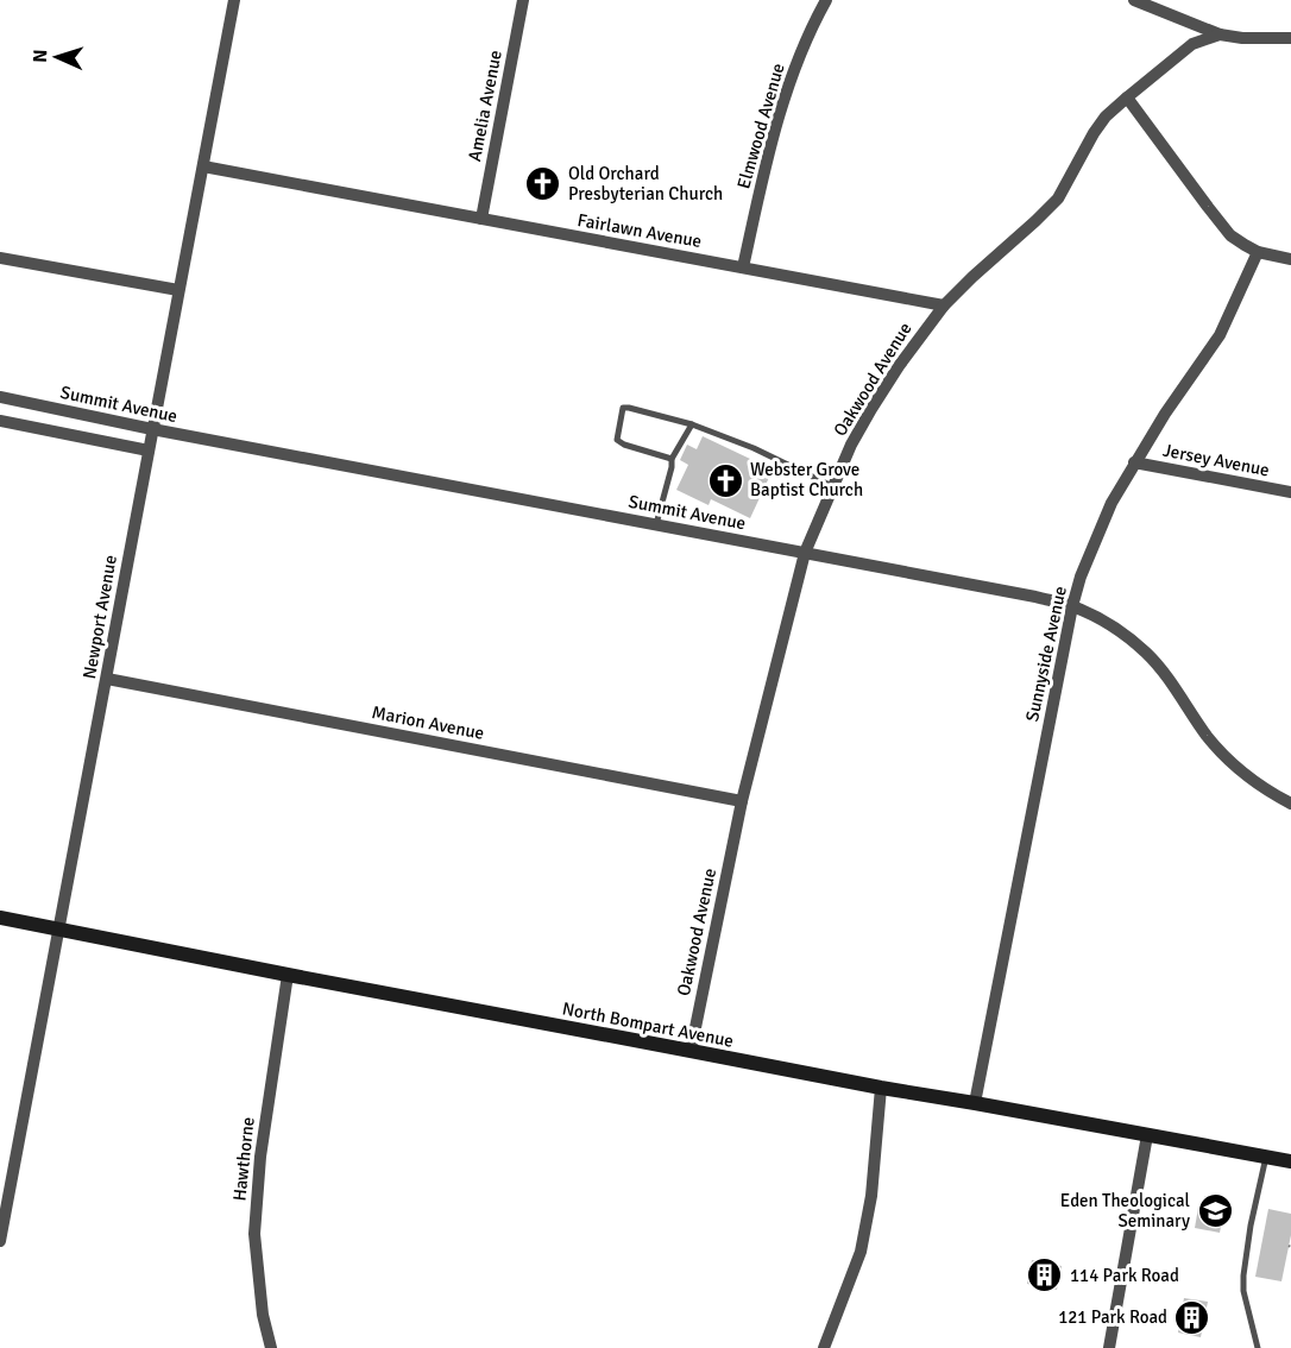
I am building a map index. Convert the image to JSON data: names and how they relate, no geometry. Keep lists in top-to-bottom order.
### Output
{
  "streets": {
    "street": [
      "Amelia Avenue",
      "Elmwood Avenue",
      "Fairlawn Avenue",
      "Oakwood Avenue",
      "Summit Avenue",
      "Jersey Avenue",
      "Newport Avenue",
      "Sunnyside Avenue",
      "Marion Avenue",
      "North Bompart Avenue",
      "Hawthorne"
    ]
  },
  "crossings": [
    ["Amelia Avenue", "Fairlawn Avenue"],
    ["Elmwood Avenue", "Fairlawn Avenue"],
    ["Fairlawn Avenue", "Oakwood Avenue"],
    ["Fairlawn Avenue", "Newport Avenue"],
    ["Oakwood Avenue", "Summit Avenue"],
    ["Oakwood Avenue", "Marion Avenue"],
    ["Oakwood Avenue", "North Bompart Avenue"],
    ["Summit Avenue", "Newport Avenue"],
    ["Summit Avenue", "Sunnyside Avenue"],
    ["Jersey Avenue", "Sunnyside Avenue"],
    ["Newport Avenue", "Marion Avenue"],
    ["Newport Avenue", "North Bompart Avenue"],
    ["Sunnyside Avenue", "North Bompart Avenue"],
    ["North Bompart Avenue", "Hawthorne"]
  ],
  "places": {
    "church": ["Old Orchard Presbyterian Church", "Webster Grove Baptist Church"],
    "school or university": ["Eden Theological Seminary"],
    "building": ["114 Park Road", "121 Park Road"]
  },
  "north": "left"
}
